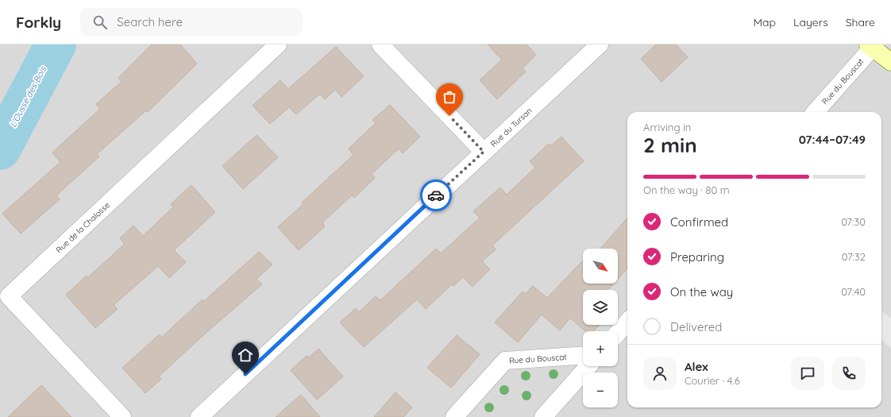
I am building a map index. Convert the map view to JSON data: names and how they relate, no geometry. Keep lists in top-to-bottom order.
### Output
{
  "streets": {
    "street": ["Rue du Bouscat", "Rue du Tursan", "Rue de la Chalosse"]
  },
  "water": ["L'Ousse des Bois"],
  "north": "bottom right",
  "page": {
    "header": "Forkly",
    "search": "Search here",
    "nav": ["Map", "Layers", "Share"],
    "heading": ["2 min", "Arriving in", "07:44–07:49"],
    "panel": ["Alex", "Courier · 4.6"],
    "bar": "On the way · 80 m",
    "list": [
      ["Confirmed", "07:30"],
      ["Preparing", "07:32"],
      ["On the way", "07:40"],
      "Delivered"
    ],
    "map_buttons": ["+", "−"]
  }
}
